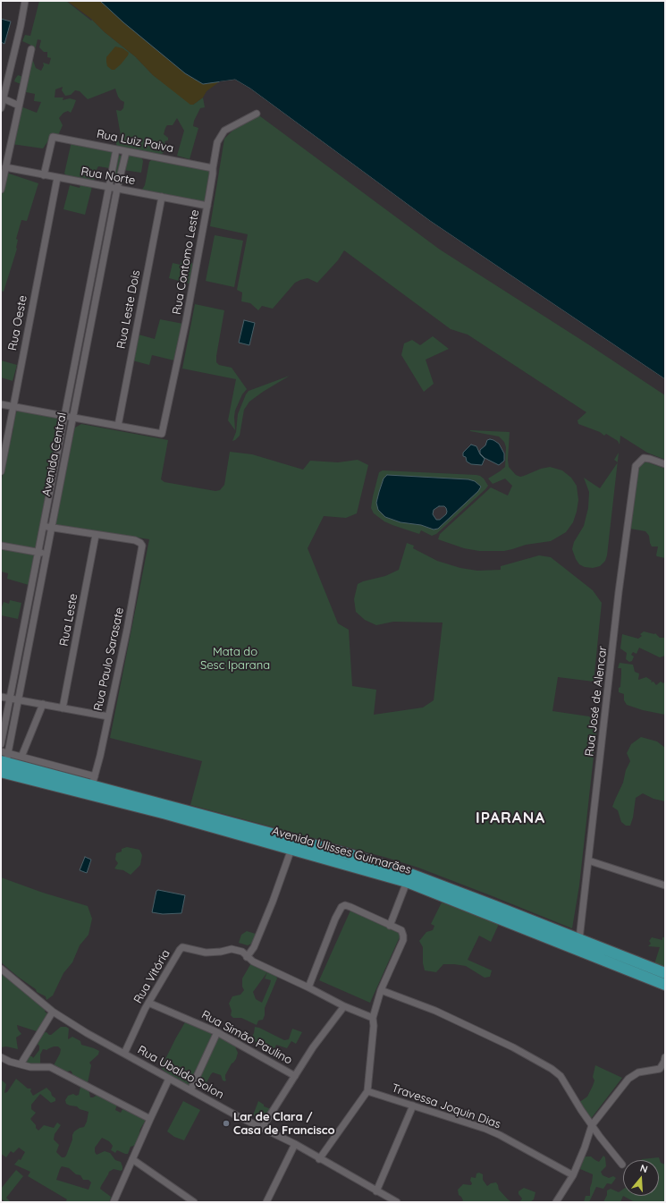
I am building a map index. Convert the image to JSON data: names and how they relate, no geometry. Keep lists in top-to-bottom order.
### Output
{
  "streets": {
    "main road": ["Avenida Ulisses Guimarães"],
    "street": [
      "Rua Luiz Paiva",
      "Rua Norte",
      "Rua Contomo Leste",
      "Rua Leste Dois",
      "Rua Oeste",
      "Avenida Central",
      "Rua Leste",
      "Rua Paulo Sarasate",
      "Rua José de Alencar",
      "Rua Vitória",
      "Rua Simão Paulino",
      "Rua Ubaldo Solon",
      "Travessa Joquin Dias"
    ]
  },
  "crossings": [
    ["Rua Luiz Paiva", "Rua Norte"],
    ["Rua Luiz Paiva", "Rua Contomo Leste"],
    ["Rua Luiz Paiva", "Avenida Central"],
    ["Rua Norte", "Rua Contomo Leste"],
    ["Rua Norte", "Rua Leste Dois"],
    ["Rua Norte", "Rua Oeste"],
    ["Rua Norte", "Avenida Central"],
    ["Rua Contomo Leste", "Rua Leste Dois"],
    ["Avenida Central", "Avenida Ulisses Guimarães"],
    ["Rua Leste", "Rua Paulo Sarasate"],
    ["Rua Paulo Sarasate", "Avenida Ulisses Guimarães"],
    ["Rua José de Alencar", "Avenida Ulisses Guimarães"],
    ["Rua Vitória", "Rua Simão Paulino"],
    ["Rua Vitória", "Rua Ubaldo Solon"]
  ],
  "districts": ["IPARANA"],
  "parks": ["Mata do Sesc Iparana"],
  "places": ["Lar de Clara / Casa de Francisco"],
  "north": "top"
}
